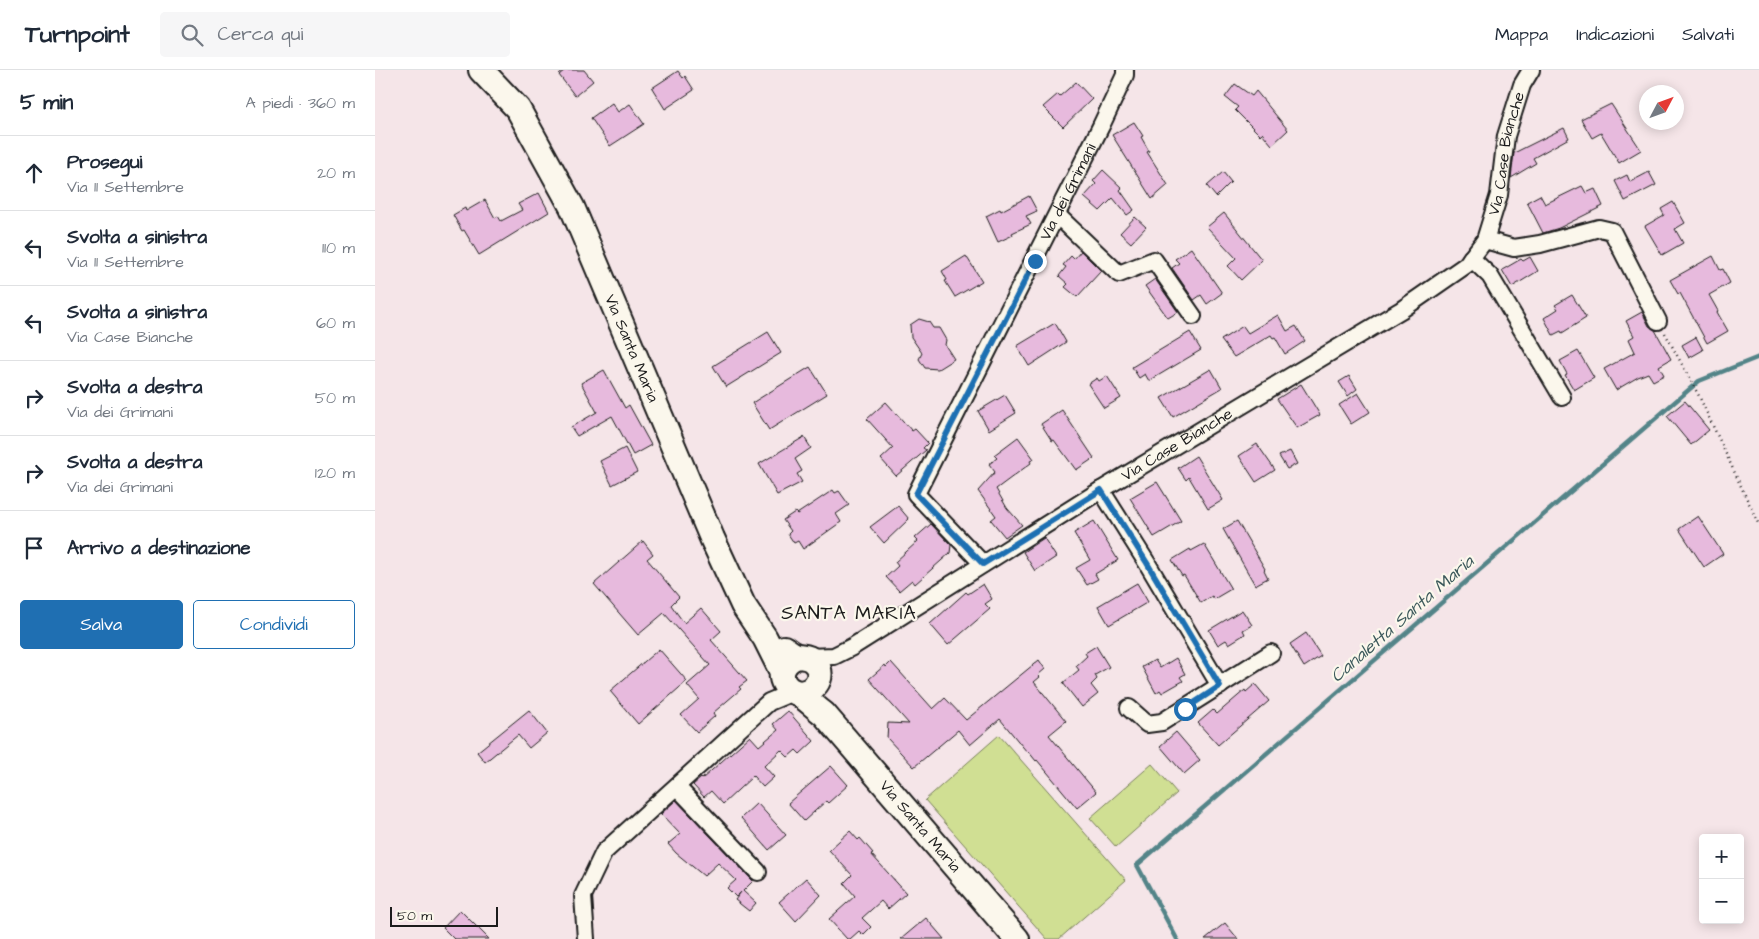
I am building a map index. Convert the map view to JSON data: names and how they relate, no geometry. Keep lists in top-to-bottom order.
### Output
{
  "streets": {
    "main road": ["Via Santa Maria"],
    "street": ["Via Case Bianche", "Via dei Grimani"]
  },
  "crossings": [
    ["Via Case Bianche", "Via dei Grimani"],
    ["Via Case Bianche", "Via Santa Maria"]
  ],
  "districts": ["SANTA MARIA"],
  "water": ["Canaletta Santa Maria"],
  "scale_bar": "50 m",
  "north": "top right",
  "page": {
    "header": "Turnpoint",
    "search": "Cerca qui",
    "nav": ["Mappa", "Indicazioni", "Salvati"],
    "heading": ["5 min", "A piedi · 360 m"],
    "list": [
      ["Prosegui", "Via 11 Settembre", "20 m"],
      ["Svolta a sinistra", "Via 11 Settembre", "110 m"],
      ["Svolta a sinistra", "Via Case Bianche", "60 m"],
      ["Svolta a destra", "Via dei Grimani", "50 m"],
      ["Svolta a destra", "Via dei Grimani", "120 m"],
      "Arrivo a destinazione"
    ],
    "buttons": ["Salva", "Condividi"],
    "map_buttons": ["+", "−"],
    "scale": "50 m"
  }
}
